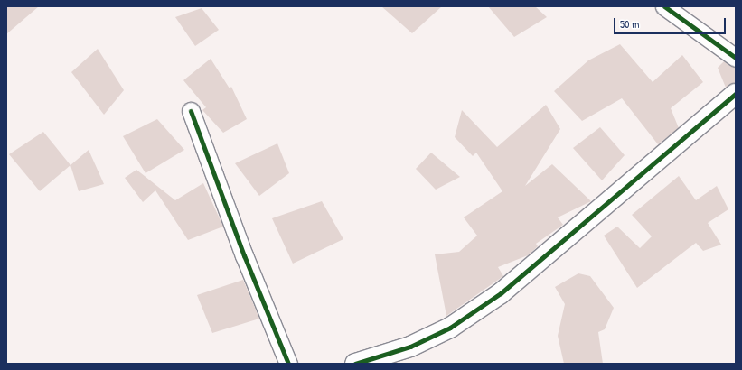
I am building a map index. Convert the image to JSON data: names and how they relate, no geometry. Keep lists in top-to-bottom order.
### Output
{
  "scale_bar": "50 m"
}
